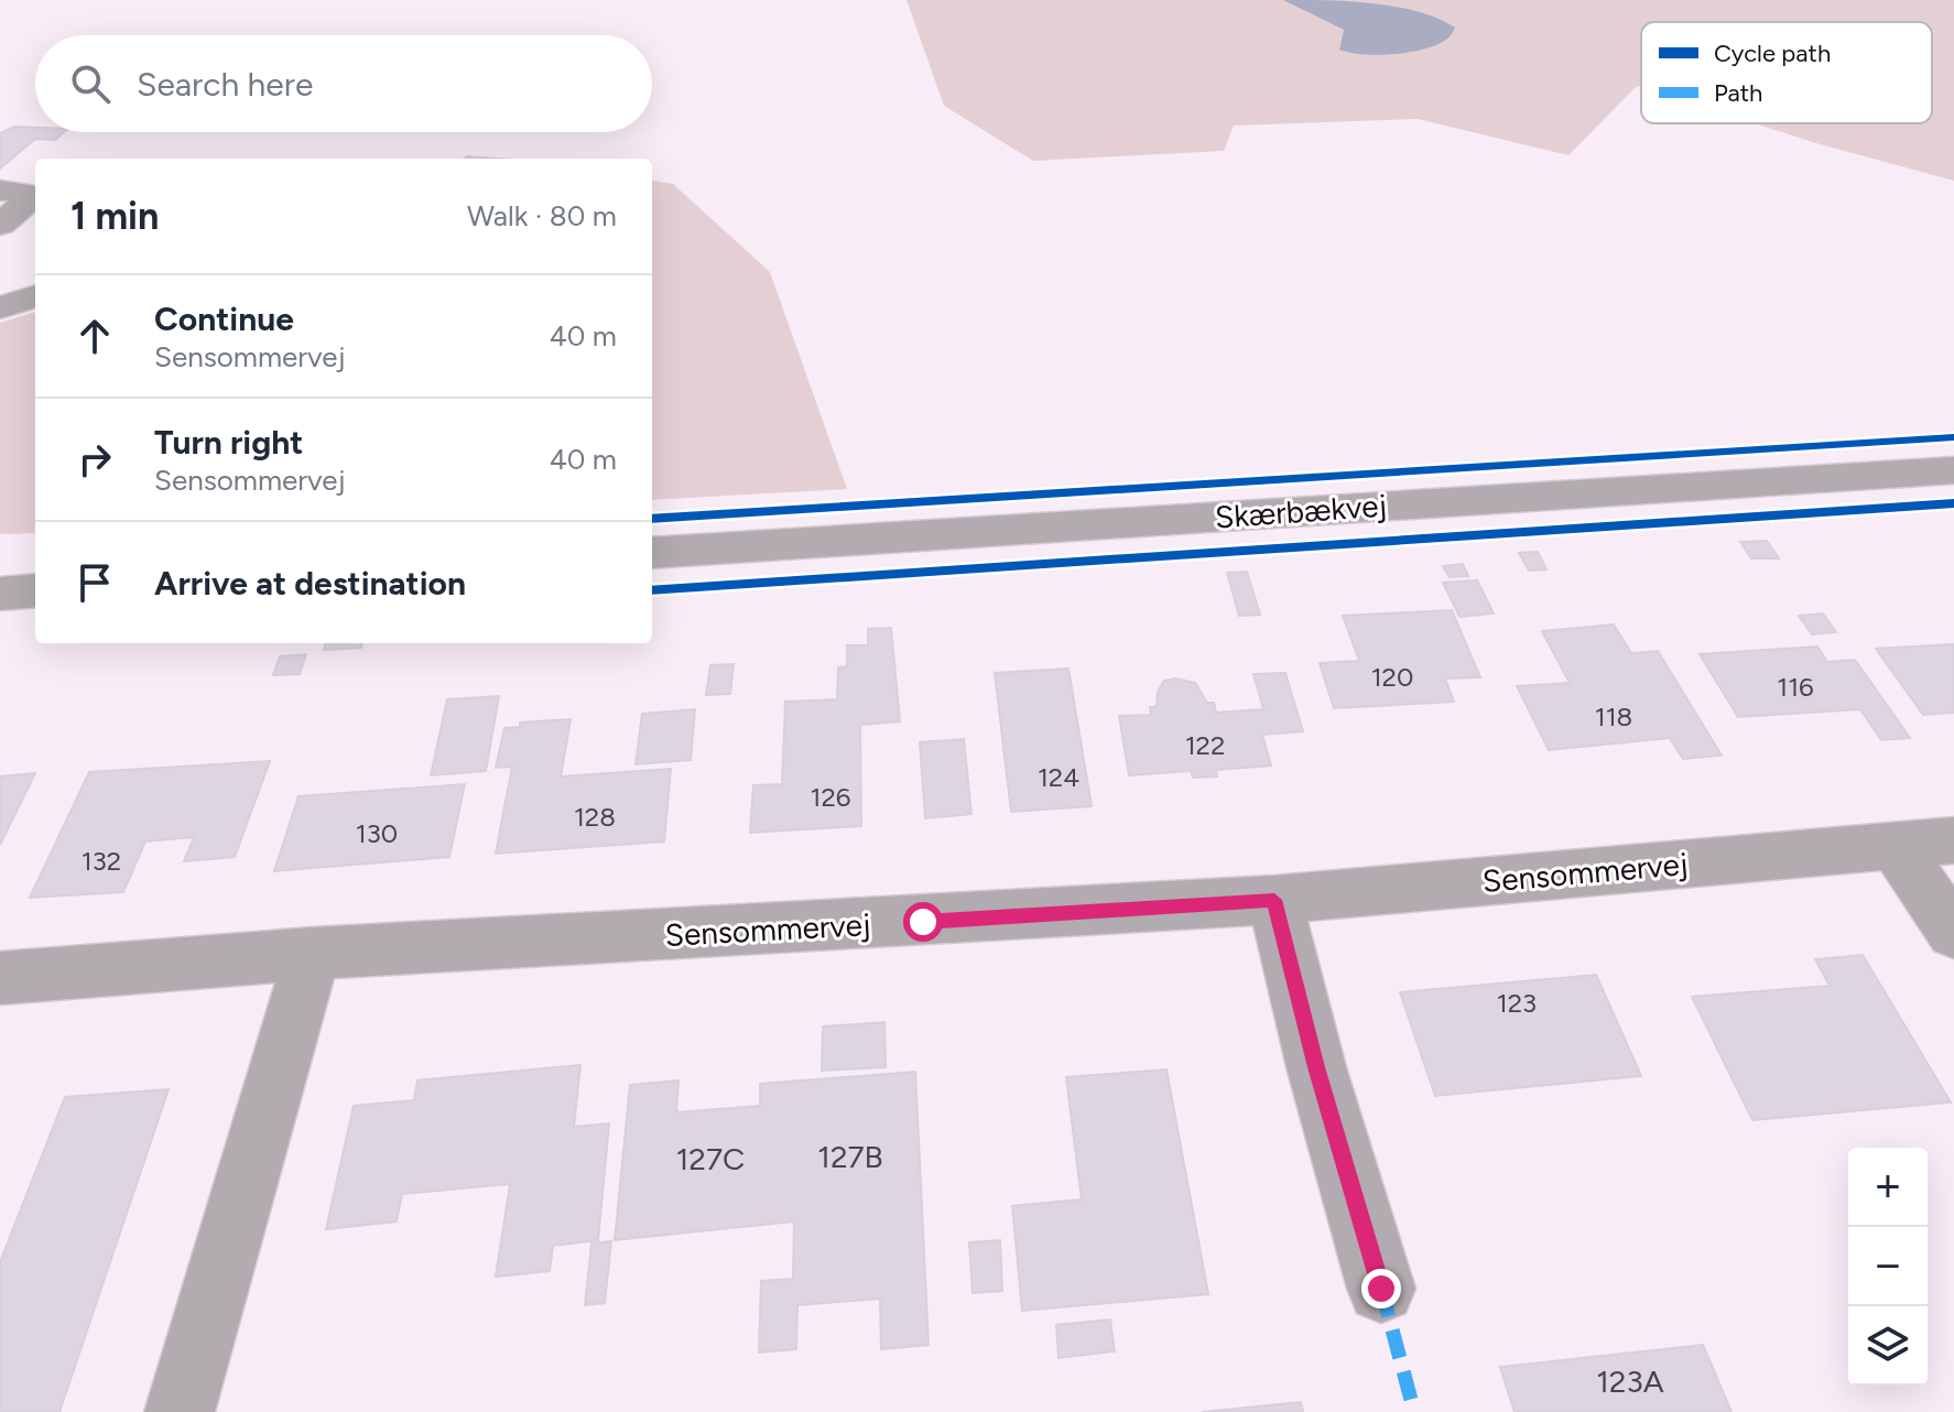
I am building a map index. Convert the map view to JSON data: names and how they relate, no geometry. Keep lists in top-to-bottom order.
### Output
{
  "streets": {
    "street": ["Skærbækvej", "Sensommervej"]
  },
  "house_numbers": [
    "120",
    "116",
    "118",
    "122",
    "124",
    "126",
    "128",
    "130",
    "132",
    "123",
    "127B",
    "127C",
    "123A"
  ],
  "legend": ["Cycle path", "Path"],
  "page": {
    "search": "Search here",
    "heading": ["1 min", "Walk · 80 m"],
    "list": [
      ["Continue", "Sensommervej", "40 m"],
      ["Turn right", "Sensommervej", "40 m"],
      "Arrive at destination"
    ],
    "map_buttons": ["+", "−"]
  }
}
